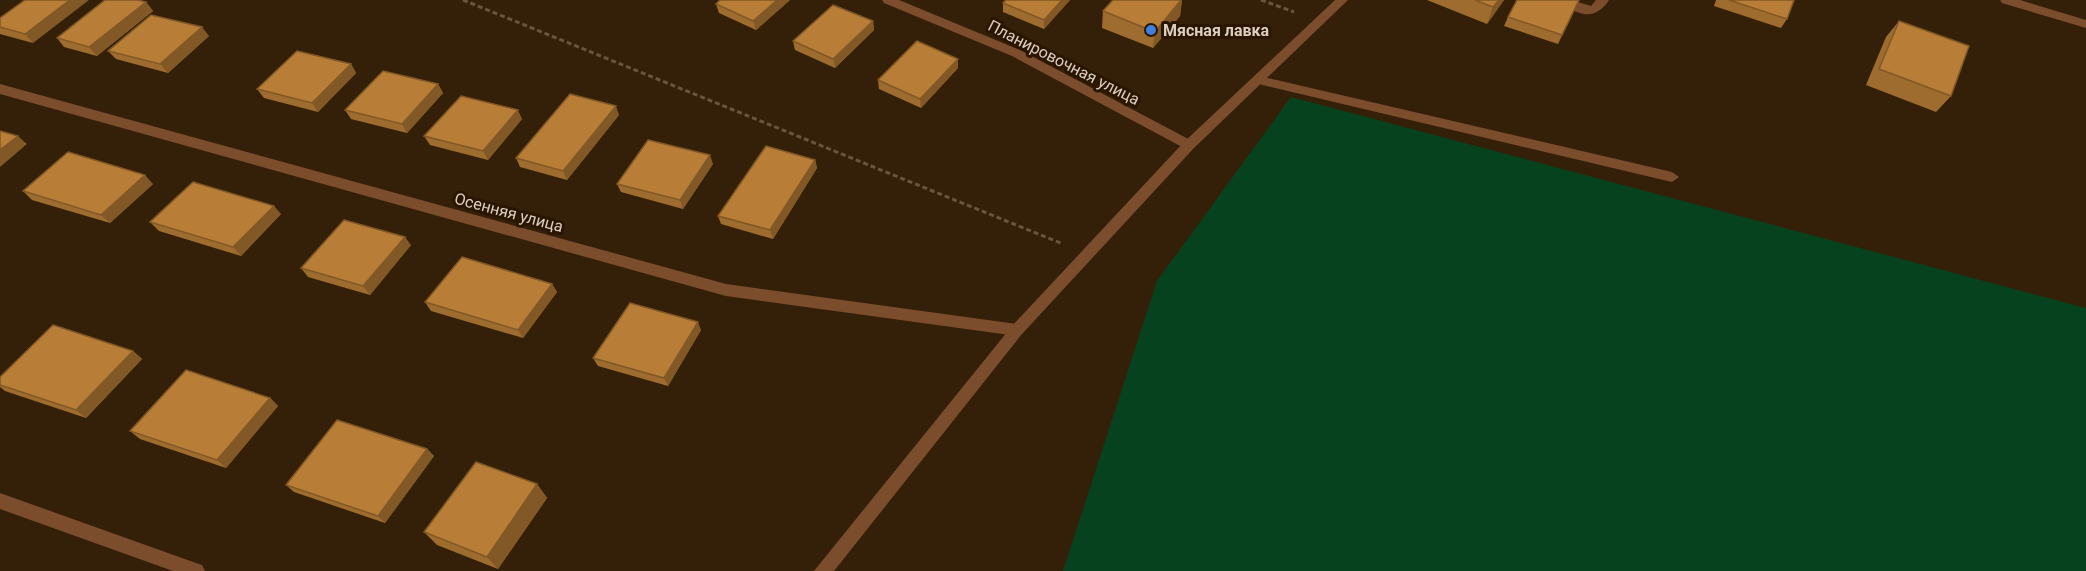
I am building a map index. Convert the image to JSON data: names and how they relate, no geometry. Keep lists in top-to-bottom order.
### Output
{
  "streets": {
    "street": ["Планировочная улица", "Осенняя улица"]
  },
  "places": ["Мясная лавка"]
}
